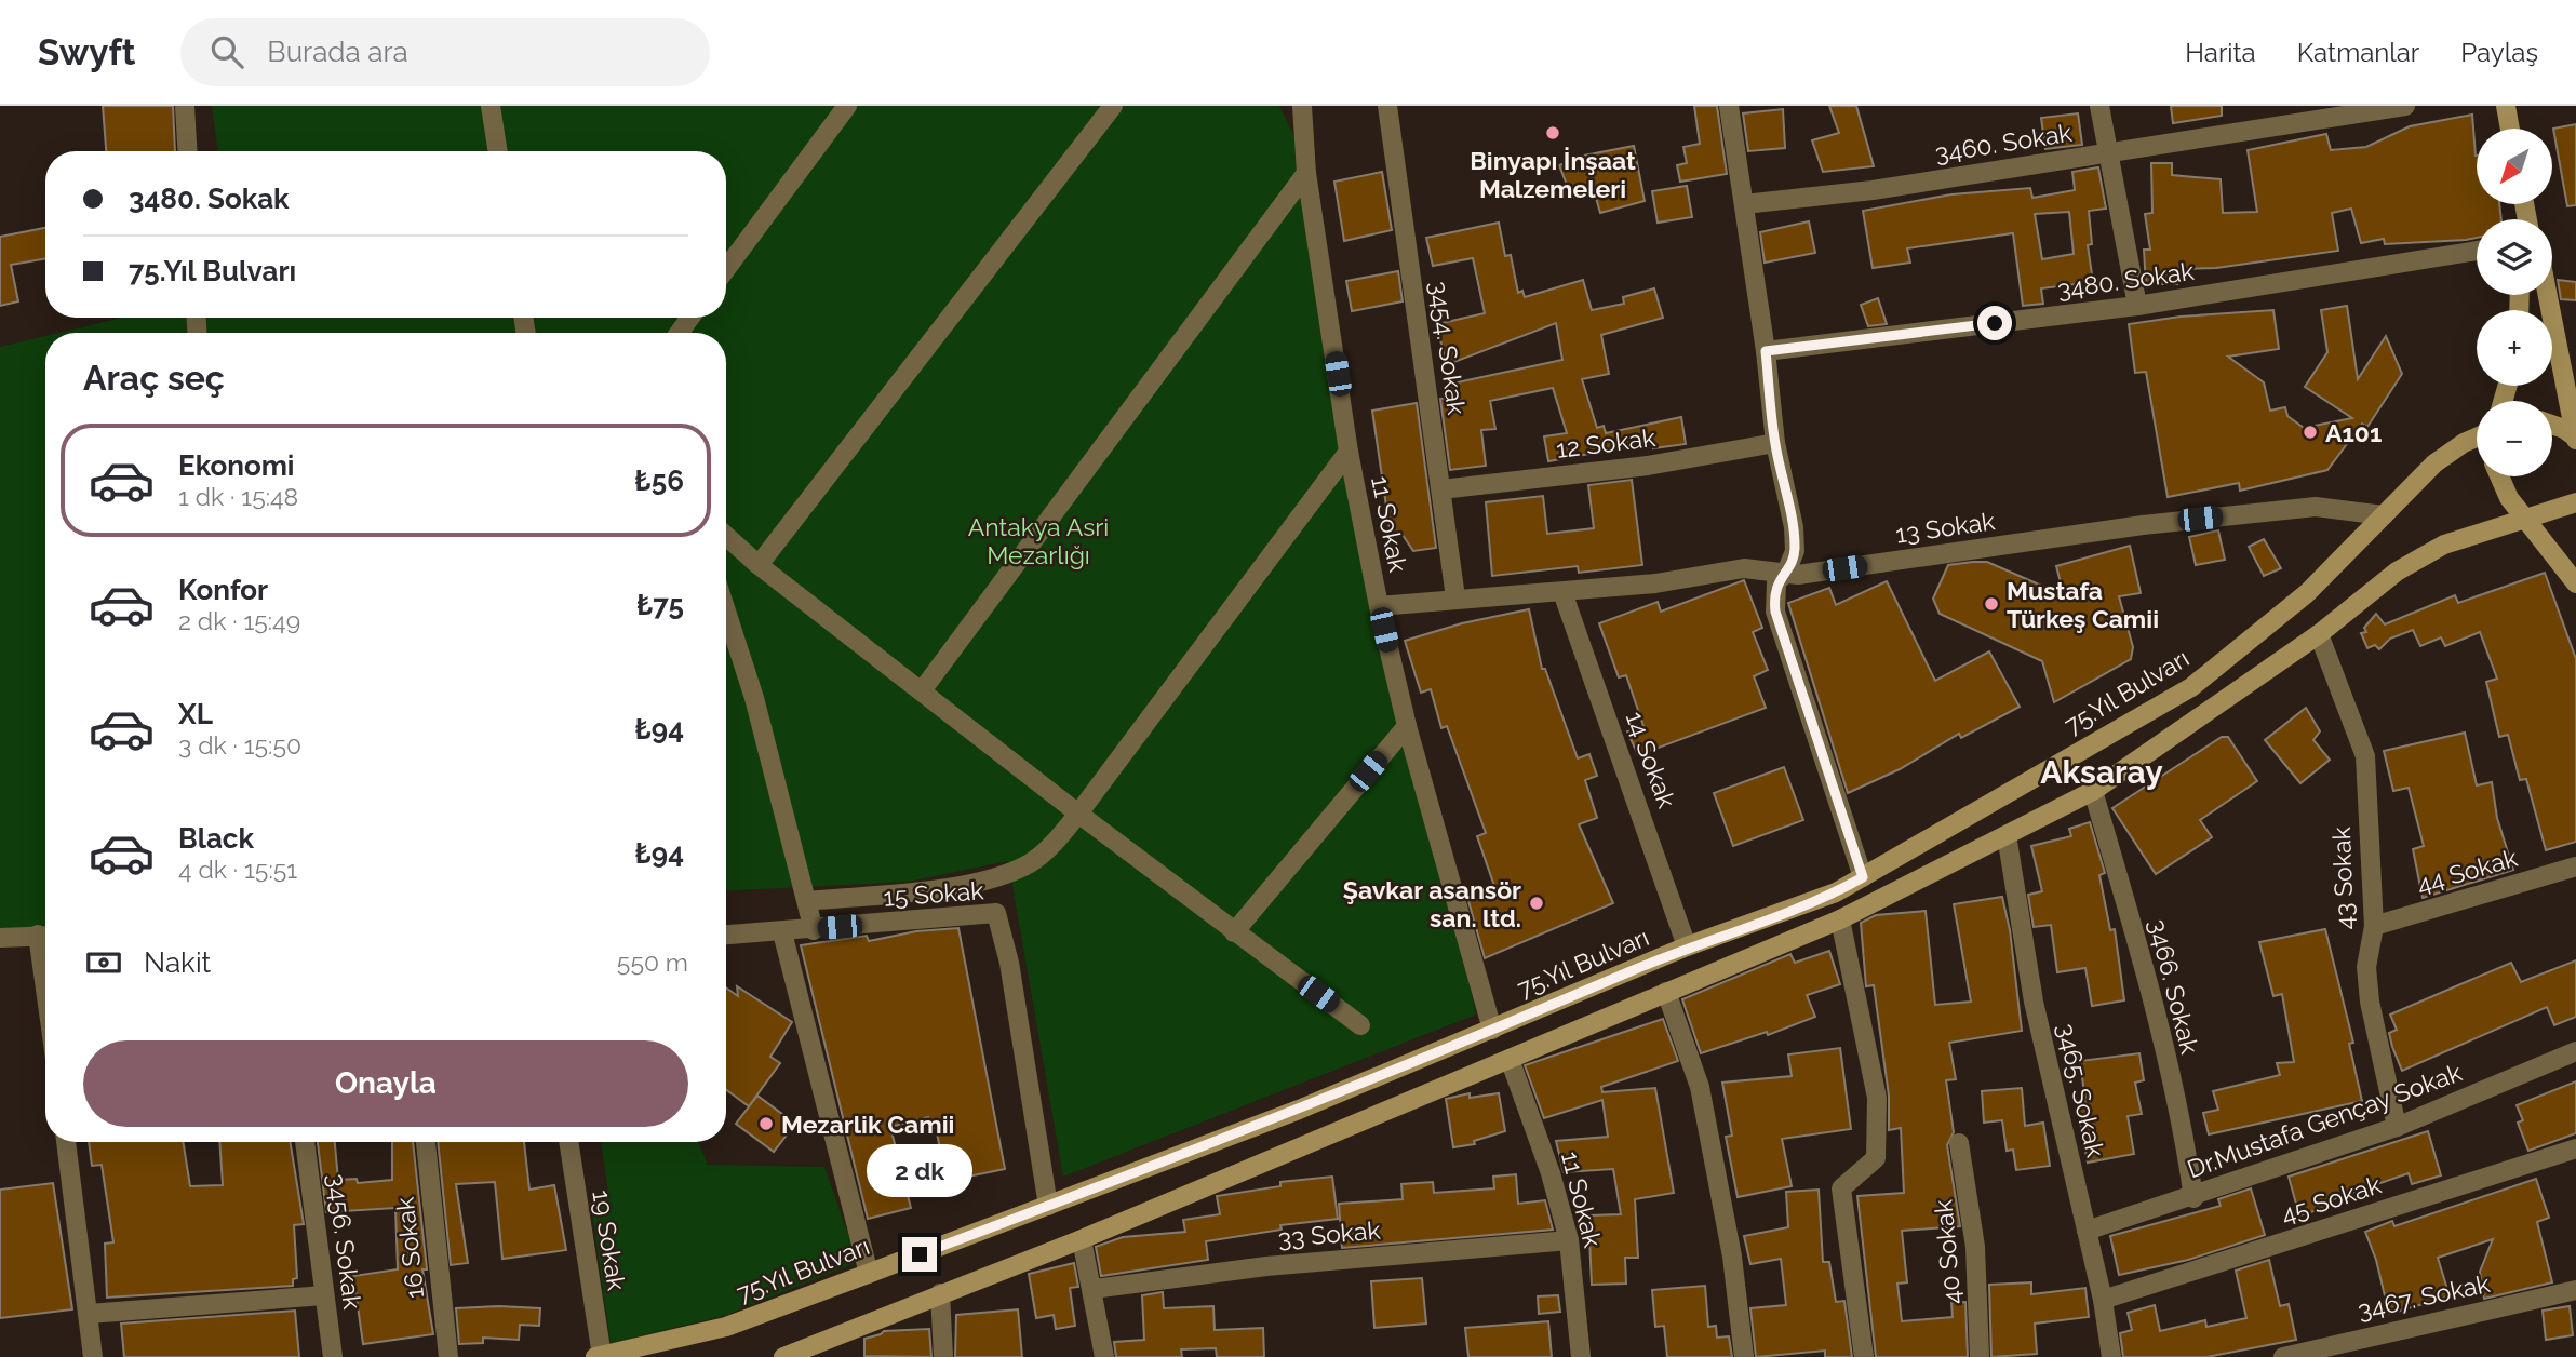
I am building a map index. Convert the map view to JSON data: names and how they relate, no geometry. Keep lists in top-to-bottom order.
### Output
{
  "streets": {
    "main road": ["75.Yıl Bulvarı"],
    "street": [
      "3460. Sokak",
      "3480. Sokak",
      "3454. Sokak",
      "12 Sokak",
      "11 Sokak",
      "13 Sokak",
      "14 Sokak",
      "44 Sokak",
      "43 Sokak",
      "15 Sokak",
      "3466. Sokak",
      "3465. Sokak",
      "Dr.Mustafa Gençay Sokak",
      "45 Sokak",
      "33 Sokak",
      "19 Sokak",
      "3456. Sokak",
      "16 Sokak",
      "40 Sokak",
      "3467. Sokak"
    ]
  },
  "crossings": [
    ["3454. Sokak", "12 Sokak"],
    ["3454. Sokak", "13 Sokak"],
    ["11 Sokak", "13 Sokak"],
    ["11 Sokak", "75.Yıl Bulvarı"],
    ["11 Sokak", "33 Sokak"],
    ["13 Sokak", "75.Yıl Bulvarı"],
    ["13 Sokak", "14 Sokak"],
    ["75.Yıl Bulvarı", "14 Sokak"],
    ["75.Yıl Bulvarı", "15 Sokak"],
    ["75.Yıl Bulvarı", "19 Sokak"],
    ["44 Sokak", "43 Sokak"],
    ["43 Sokak", "Dr.Mustafa Gençay Sokak"],
    ["3466. Sokak", "Dr.Mustafa Gençay Sokak"],
    ["3465. Sokak", "Dr.Mustafa Gençay Sokak"],
    ["3465. Sokak", "45 Sokak"]
  ],
  "districts": ["Aksaray"],
  "parks": ["Antakya Asri Mezarlığı"],
  "places": [
    "Binyapı İnşaat Malzemeleri",
    "A101",
    "Mustafa Türkeş Camii",
    "Şavkar asansör san. ltd.",
    "Mezarlik Camii"
  ],
  "north": "bottom left",
  "page": {
    "header": "Swyft",
    "search": "Burada ara",
    "nav": ["Harita", "Katmanlar", "Paylaş"],
    "map_buttons": ["+", "−"],
    "banner": ["3480. Sokak", "75.Yıl Bulvarı"],
    "heading": "Araç seç",
    "list": [
      {
        "name": "Ekonomi",
        "note": "1 dk · 15:48",
        "value": "₺56"
      },
      {
        "name": "Konfor",
        "note": "2 dk · 15:49",
        "value": "₺75"
      },
      {
        "name": "XL",
        "note": "3 dk · 15:50",
        "value": "₺94"
      },
      {
        "name": "Black",
        "note": "4 dk · 15:51",
        "value": "₺94"
      }
    ],
    "pay": ["Nakit", "550 m"],
    "buttons": "Onayla",
    "bubble": "2 dk"
  }
}
